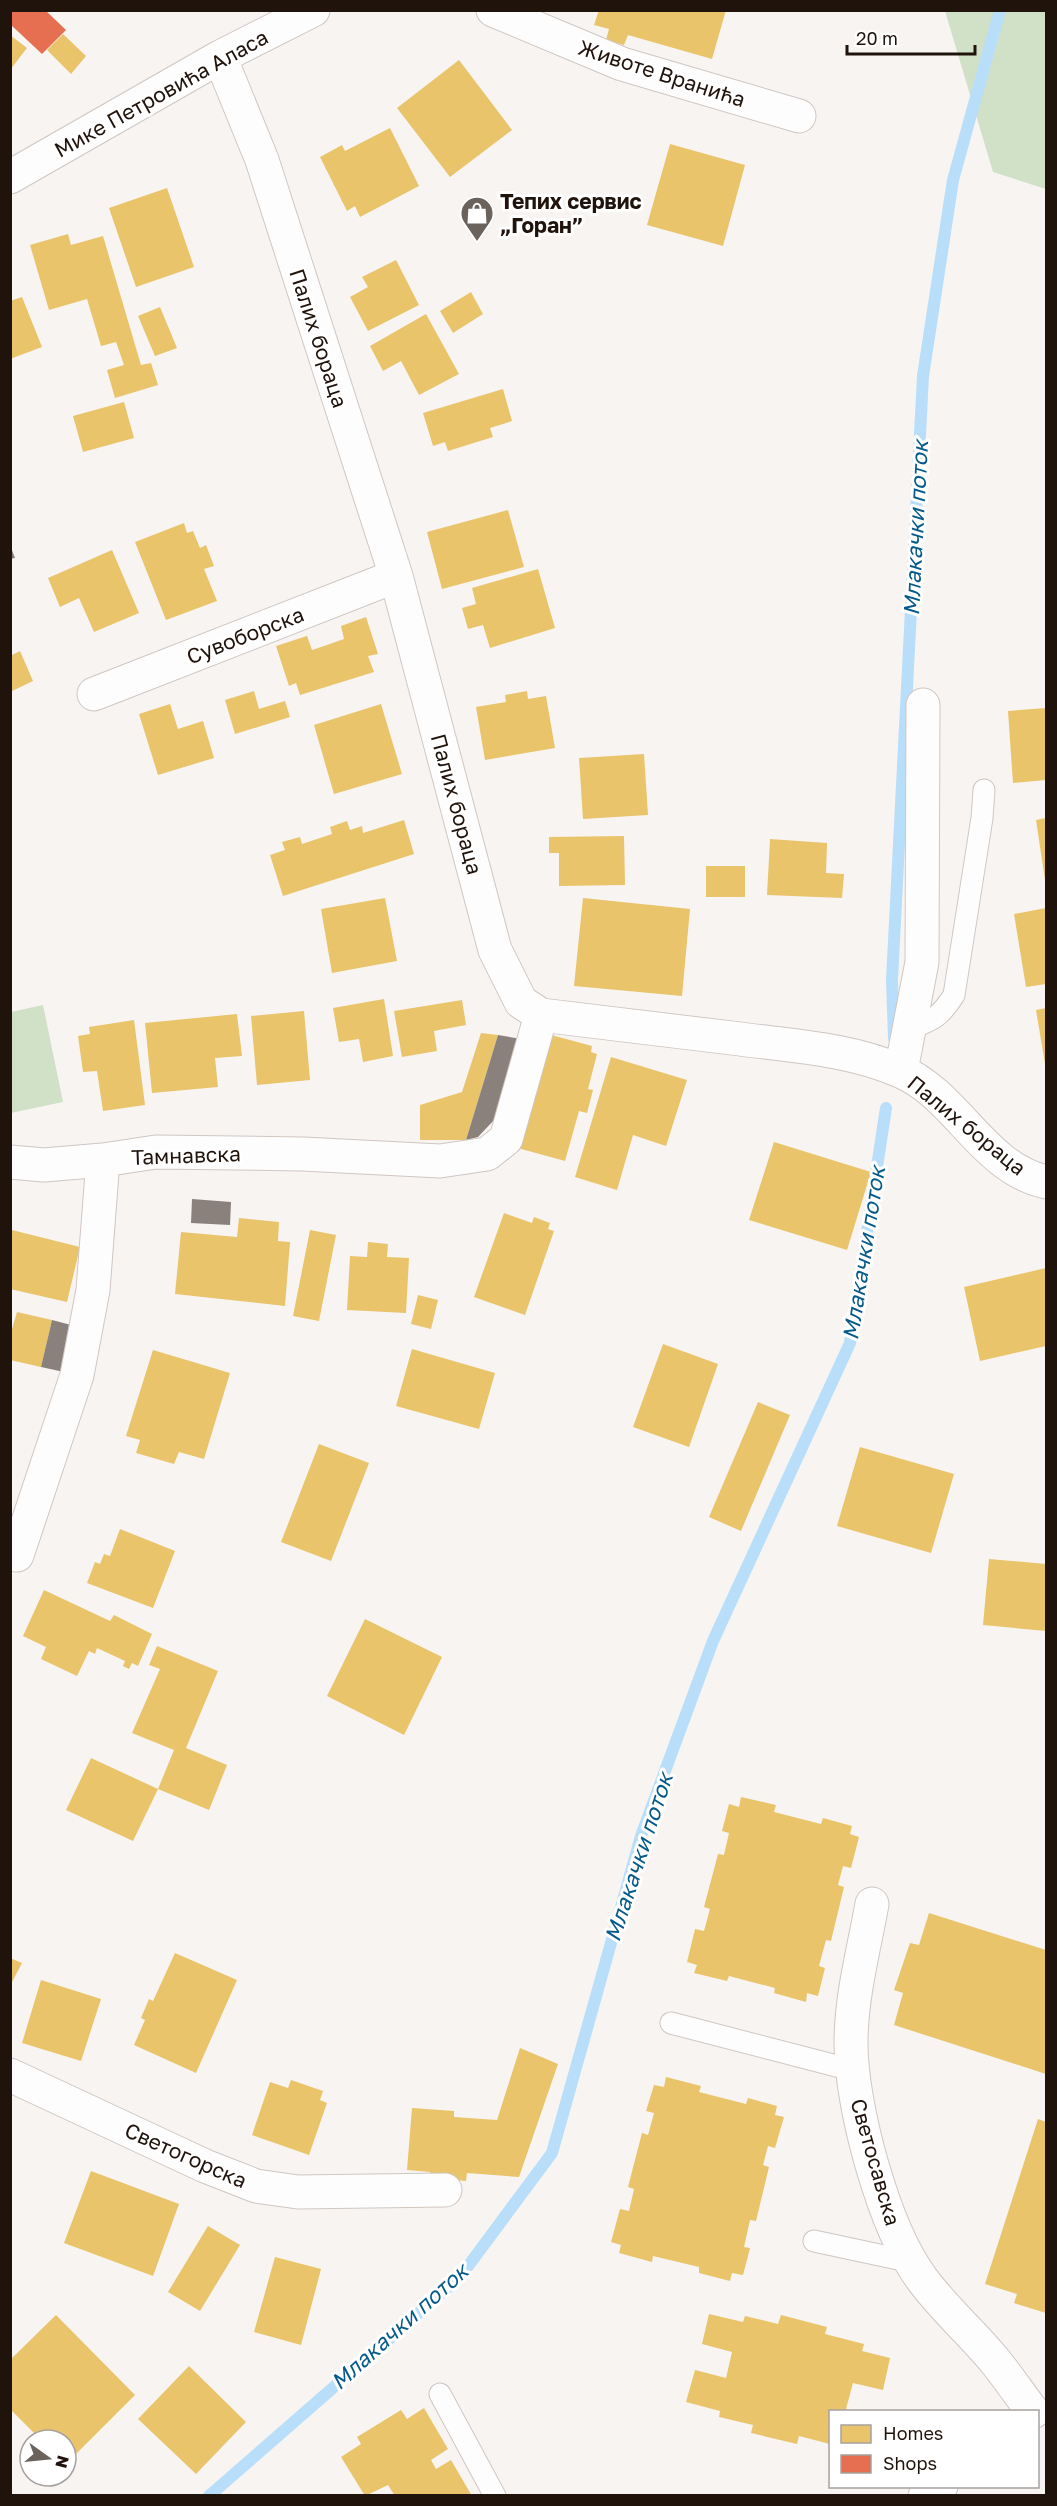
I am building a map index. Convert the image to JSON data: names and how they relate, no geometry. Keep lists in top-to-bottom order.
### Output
{
  "streets": {
    "street": [
      "Животе Вранића",
      "Мике Петровића Аласа",
      "Палих бораца",
      "Сувоборска",
      "Тамнавска",
      "Светогорска",
      "Светосавска"
    ]
  },
  "crossings": [
    ["Мике Петровића Аласа", "Палих бораца"],
    ["Палих бораца", "Сувоборска"],
    ["Палих бораца", "Тамнавска"]
  ],
  "water": ["Млакачки поток"],
  "places": {
    "shop": ["Тепих сервис „Горан”"]
  },
  "legend": ["Homes", "Shops"],
  "scale_bar": "20 m",
  "north": "right"
}
